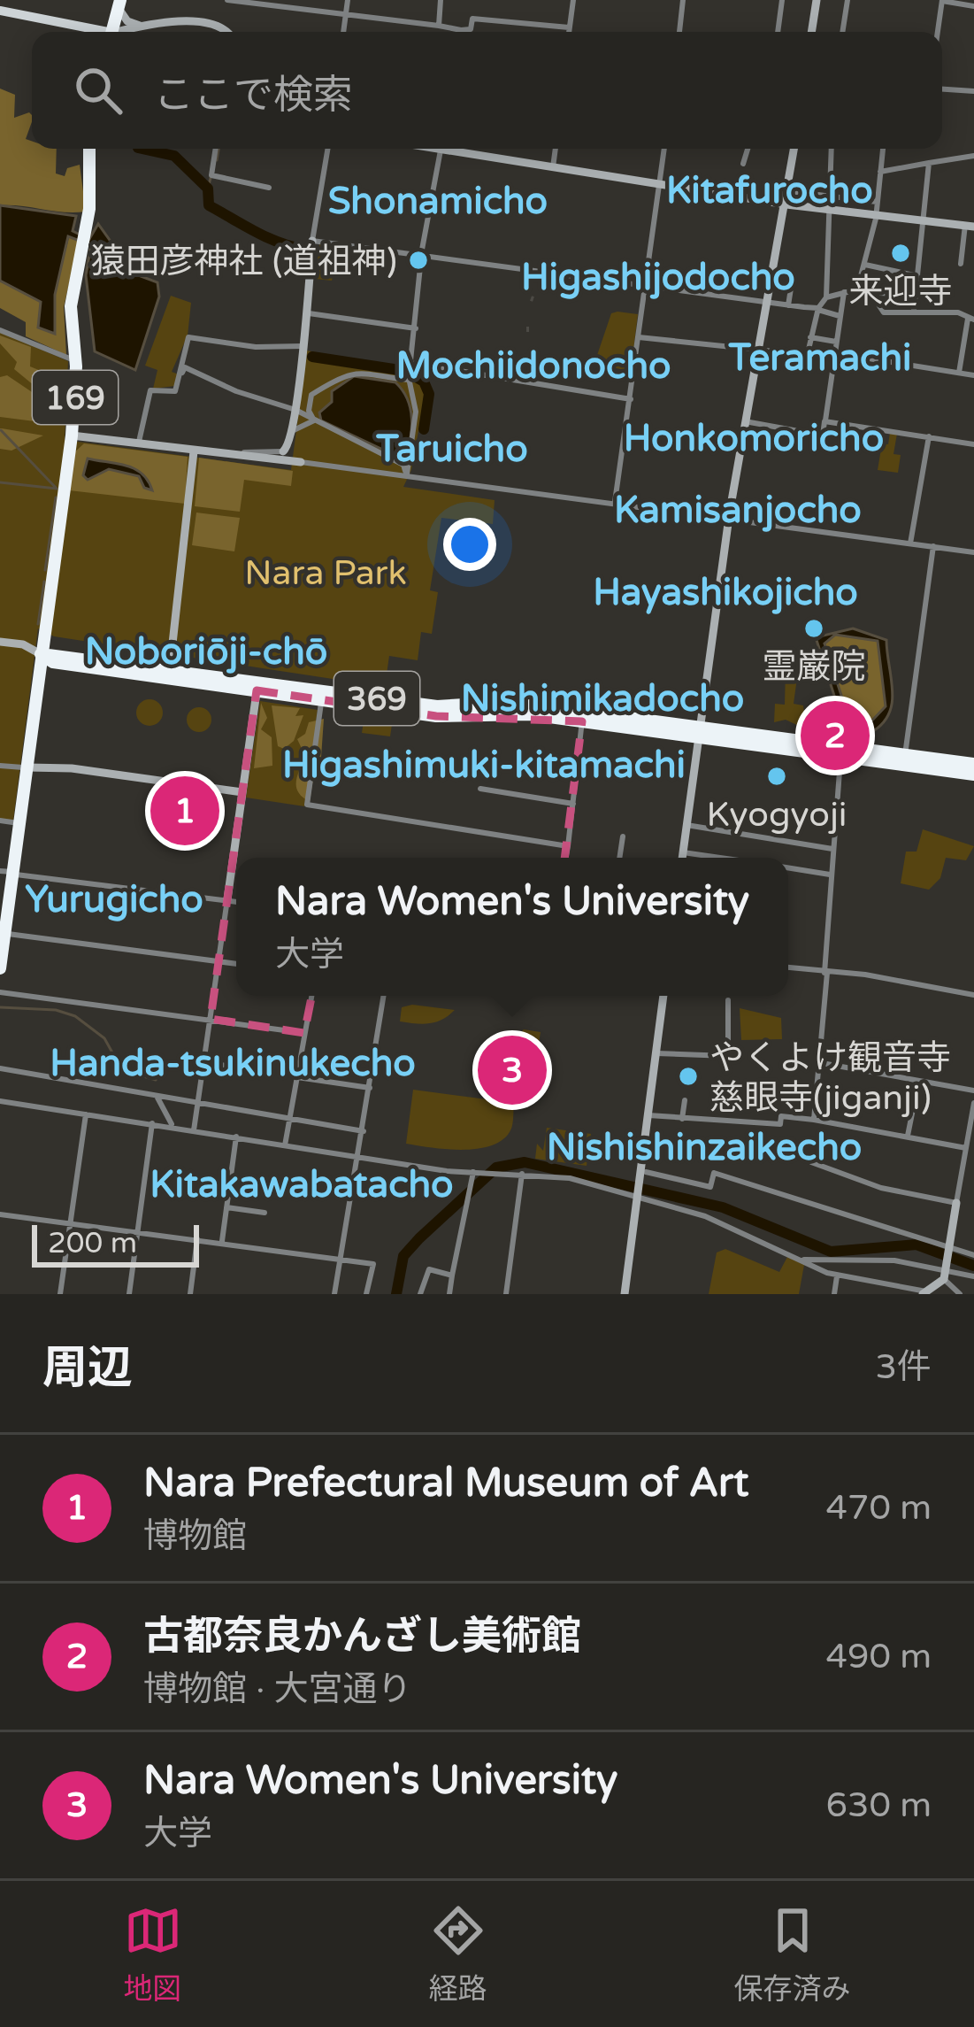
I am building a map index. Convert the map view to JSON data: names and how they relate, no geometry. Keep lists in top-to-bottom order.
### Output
{
  "streets": {
    "highway": ["169", "369"]
  },
  "crossings": [
    ["169", "369"]
  ],
  "districts": [
    "Kitafurocho",
    "Shonamicho",
    "Higashijodocho",
    "Teramachi",
    "Mochiidonocho",
    "Honkomoricho",
    "Taruicho",
    "Kamisanjocho",
    "Hayashikojicho",
    "Noboriōji-chō",
    "Nishimikadocho",
    "Higashimuki-kitamachi",
    "Yurugicho",
    "Handa-tsukinukecho",
    "Nishishinzaikecho",
    "Kitakawabatacho"
  ],
  "parks": ["Nara Park"],
  "places": [
    "来迎寺",
    "猿田彦神社 (道祖神)",
    "霊巌院",
    "Kyogyoji",
    "やくよけ観音寺 慈眼寺(jiganji)"
  ],
  "scale_bar": "200 m",
  "page": {
    "search": "ここで検索",
    "pins": ["2", "1", "3"],
    "popup": ["Nara Women's University", "大学"],
    "scale": "200 m",
    "heading": ["周辺", "3件"],
    "list": [
      {
        "mark": "1",
        "name": "Nara Prefectural Museum of Art",
        "note": "博物館",
        "value": "470 m"
      },
      {
        "mark": "2",
        "name": "古都奈良かんざし美術館",
        "note": "博物館 · 大宮通り",
        "value": "490 m"
      },
      {
        "mark": "3",
        "name": "Nara Women's University",
        "note": "大学",
        "value": "630 m"
      }
    ],
    "nav": ["地図", "経路", "保存済み"]
  }
}
